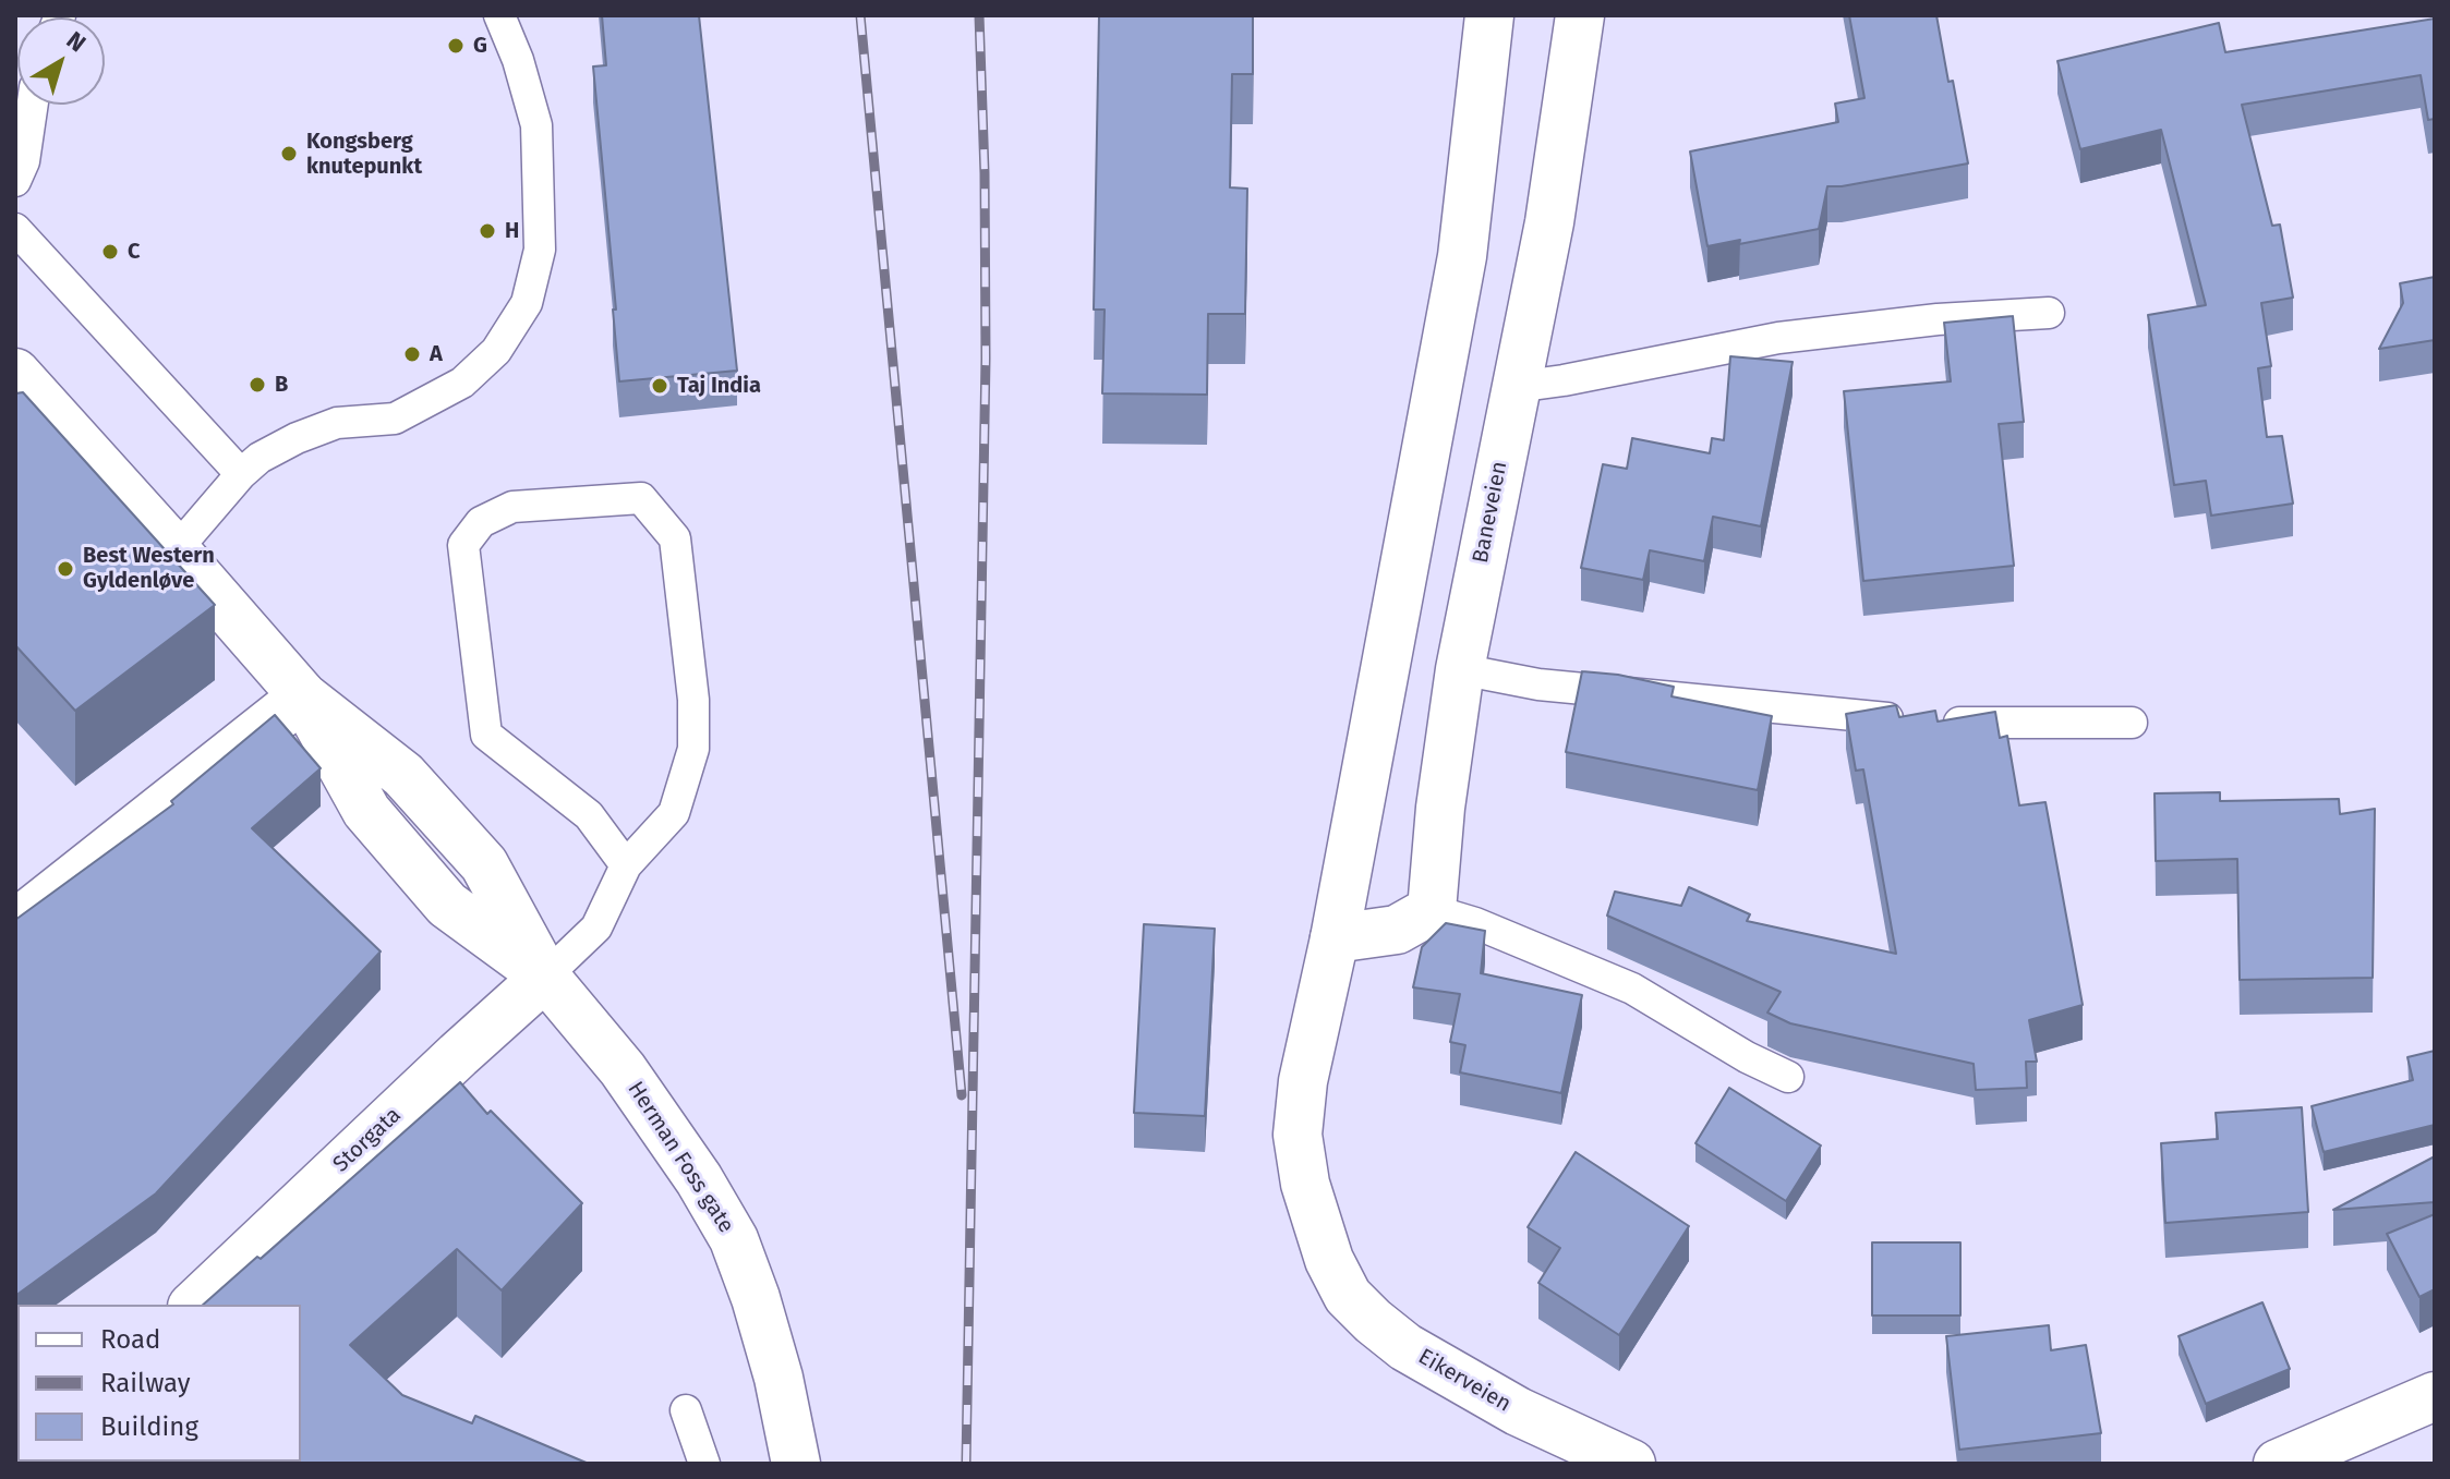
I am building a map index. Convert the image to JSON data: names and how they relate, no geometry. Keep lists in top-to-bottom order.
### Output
{
  "streets": {
    "main road": [
      "Baneveien",
      "Storgata",
      "Herman Foss gate",
      "Eikerveien"
    ]
  },
  "crossings": [
    ["Storgata", "Herman Foss gate"]
  ],
  "places": [
    "G",
    "Kongsberg knutepunkt",
    "H",
    "C",
    "A",
    "B",
    "Taj India",
    "Best Western Gyldenløve"
  ],
  "legend": ["Road", "Railway", "Building"],
  "north": "top right"
}
